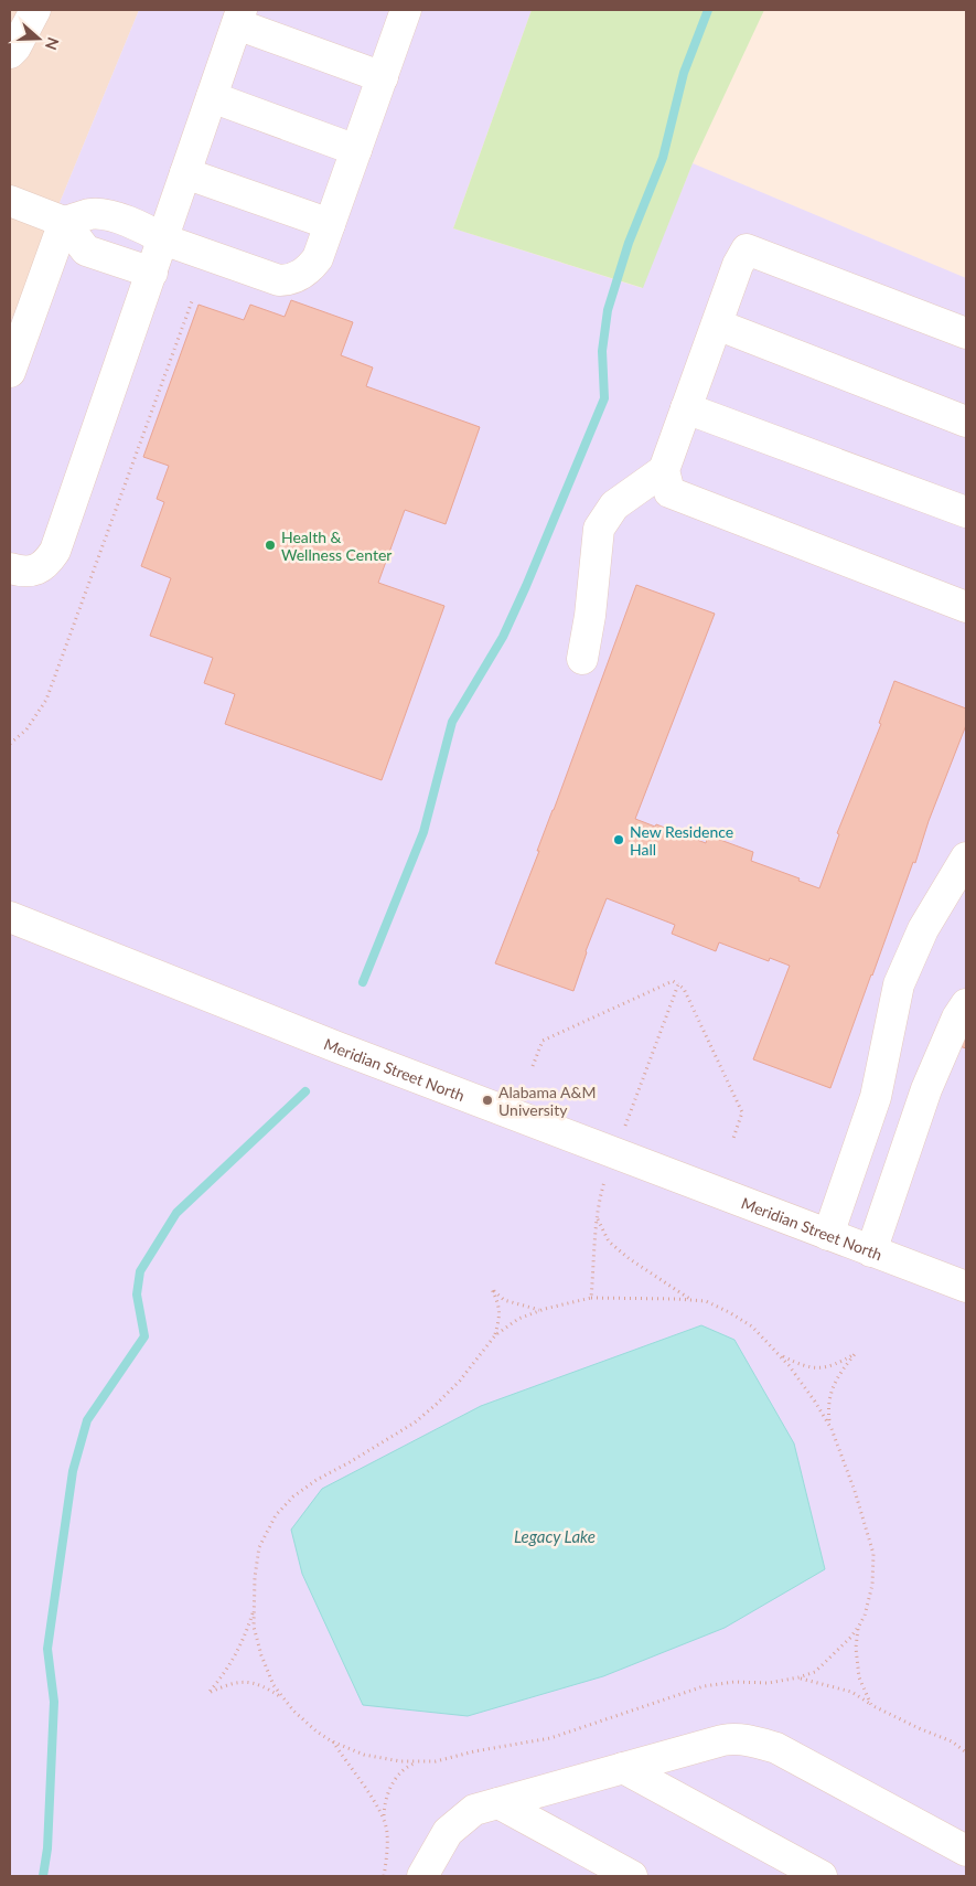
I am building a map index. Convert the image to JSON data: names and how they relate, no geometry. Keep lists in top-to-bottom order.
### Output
{
  "streets": {
    "street": ["Meridian Street North"]
  },
  "water": ["Legacy Lake"],
  "places": ["Health & Wellness Center", "New Residence Hall", "Alabama A&M University"],
  "north": "right"
}
